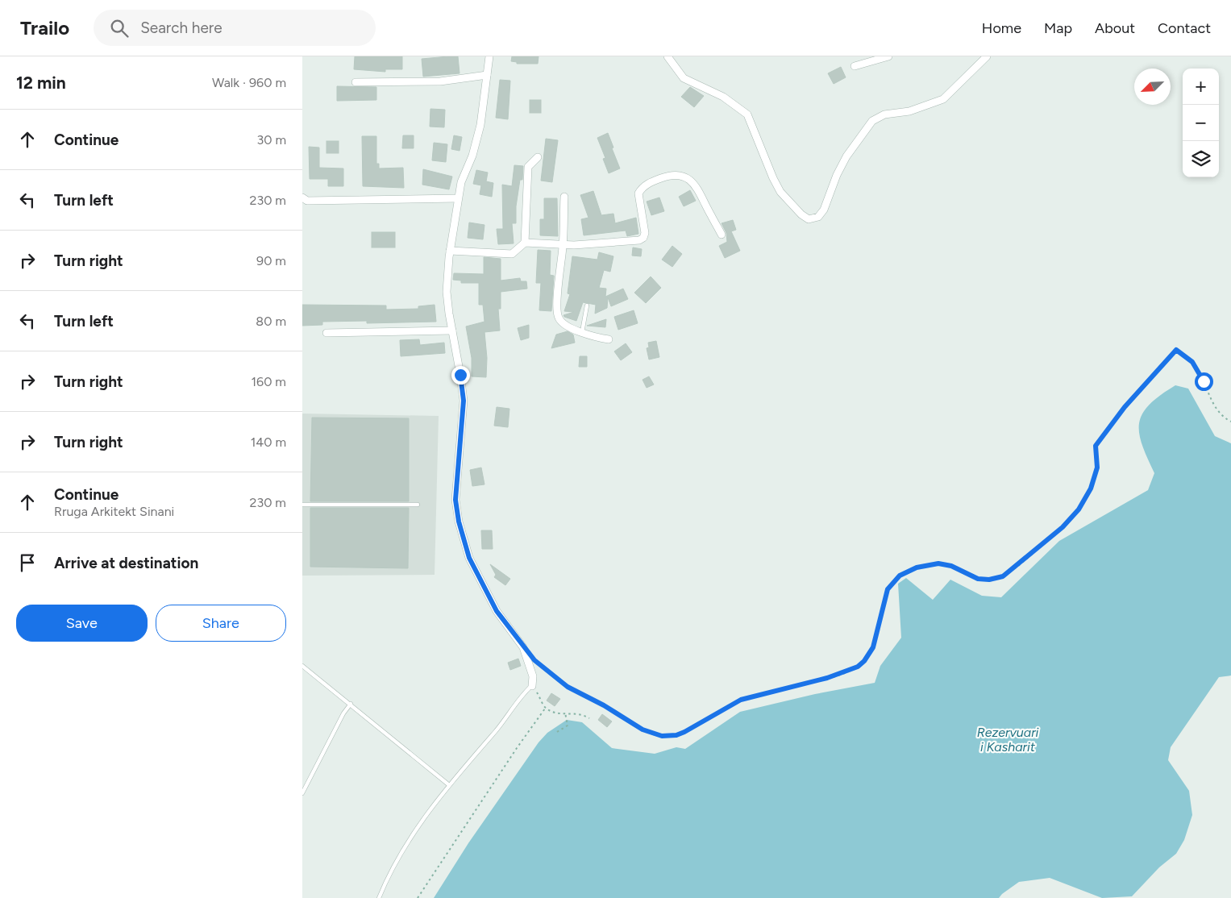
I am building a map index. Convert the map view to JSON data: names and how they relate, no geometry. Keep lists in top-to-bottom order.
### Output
{
  "water": ["Rezervuari i Kasharit"],
  "north": "bottom left",
  "page": {
    "header": "Trailo",
    "search": "Search here",
    "nav": [
      "Home",
      "Map",
      "About",
      "Contact"
    ],
    "heading": ["12 min", "Walk · 960 m"],
    "map_buttons": ["+", "−"],
    "list": [
      ["Continue", "30 m"],
      ["Turn left", "230 m"],
      ["Turn right", "90 m"],
      ["Turn left", "80 m"],
      ["Turn right", "160 m"],
      ["Turn right", "140 m"],
      ["Continue", "Rruga Arkitekt Sinani", "230 m"],
      "Arrive at destination"
    ],
    "buttons": ["Save", "Share"]
  }
}
